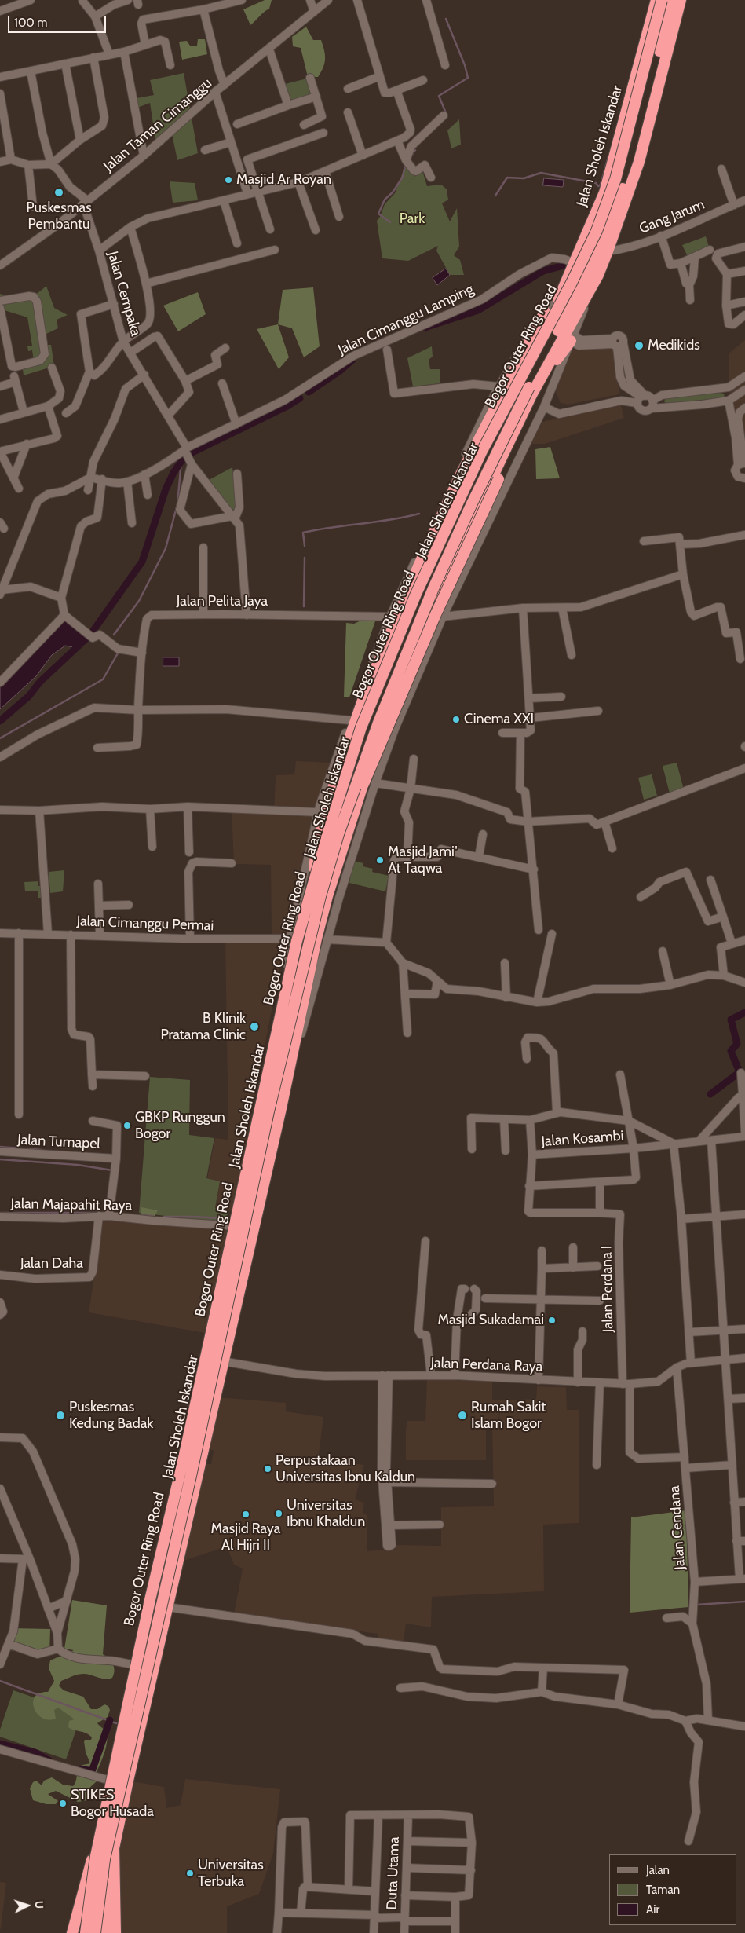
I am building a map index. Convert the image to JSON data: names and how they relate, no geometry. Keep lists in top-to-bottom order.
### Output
{
  "streets": {
    "highway": ["Jalan Sholeh Iskandar", "Bogor Outer Ring Road"],
    "street": [
      "Jalan Taman Cimanggu",
      "Gang Jarum",
      "Jalan Cempaka",
      "Jalan Cimanggu Lamping",
      "Jalan Pelita Jaya",
      "Jalan Cimanggu Permai",
      "Jalan Kosambi",
      "Jalan Tumapel",
      "Jalan Majapahit Raya",
      "Jalan Daha",
      "Jalan Perdana I",
      "Jalan Perdana Raya",
      "Jalan Cendana",
      "Duta Utama"
    ]
  },
  "crossings": [
    ["Jalan Taman Cimanggu", "Jalan Cempaka"],
    ["Jalan Sholeh Iskandar", "Gang Jarum"],
    ["Jalan Sholeh Iskandar", "Jalan Cimanggu Lamping"],
    ["Jalan Sholeh Iskandar", "Jalan Majapahit Raya"],
    ["Jalan Sholeh Iskandar", "Jalan Perdana Raya"],
    ["Jalan Cempaka", "Jalan Cimanggu Lamping"],
    ["Jalan Cempaka", "Jalan Pelita Jaya"],
    ["Jalan Tumapel", "Jalan Majapahit Raya"],
    ["Jalan Majapahit Raya", "Jalan Daha"],
    ["Jalan Perdana I", "Jalan Perdana Raya"],
    ["Jalan Perdana Raya", "Jalan Cendana"]
  ],
  "parks": ["Park"],
  "places": [
    "Masjid Ar Royan",
    "Puskesmas Pembantu",
    "Medikids",
    "Cinema XXI",
    "Masjid Jami' At Taqwa",
    "B Klinik Pratama Clinic",
    "GBKP Runggun Bogor",
    "Masjid Sukadamai",
    "Puskesmas Kedung Badak",
    "Rumah Sakit Islam Bogor",
    "Perpustakaan Universitas Ibnu Kaldun",
    "Universitas Ibnu Khaldun",
    "Masjid Raya Al Hijri II",
    "STIKES Bogor Husada",
    "Universitas Terbuka"
  ],
  "legend": ["Jalan", "Taman", "Air"],
  "scale_bar": "100 m",
  "north": "right"
}
